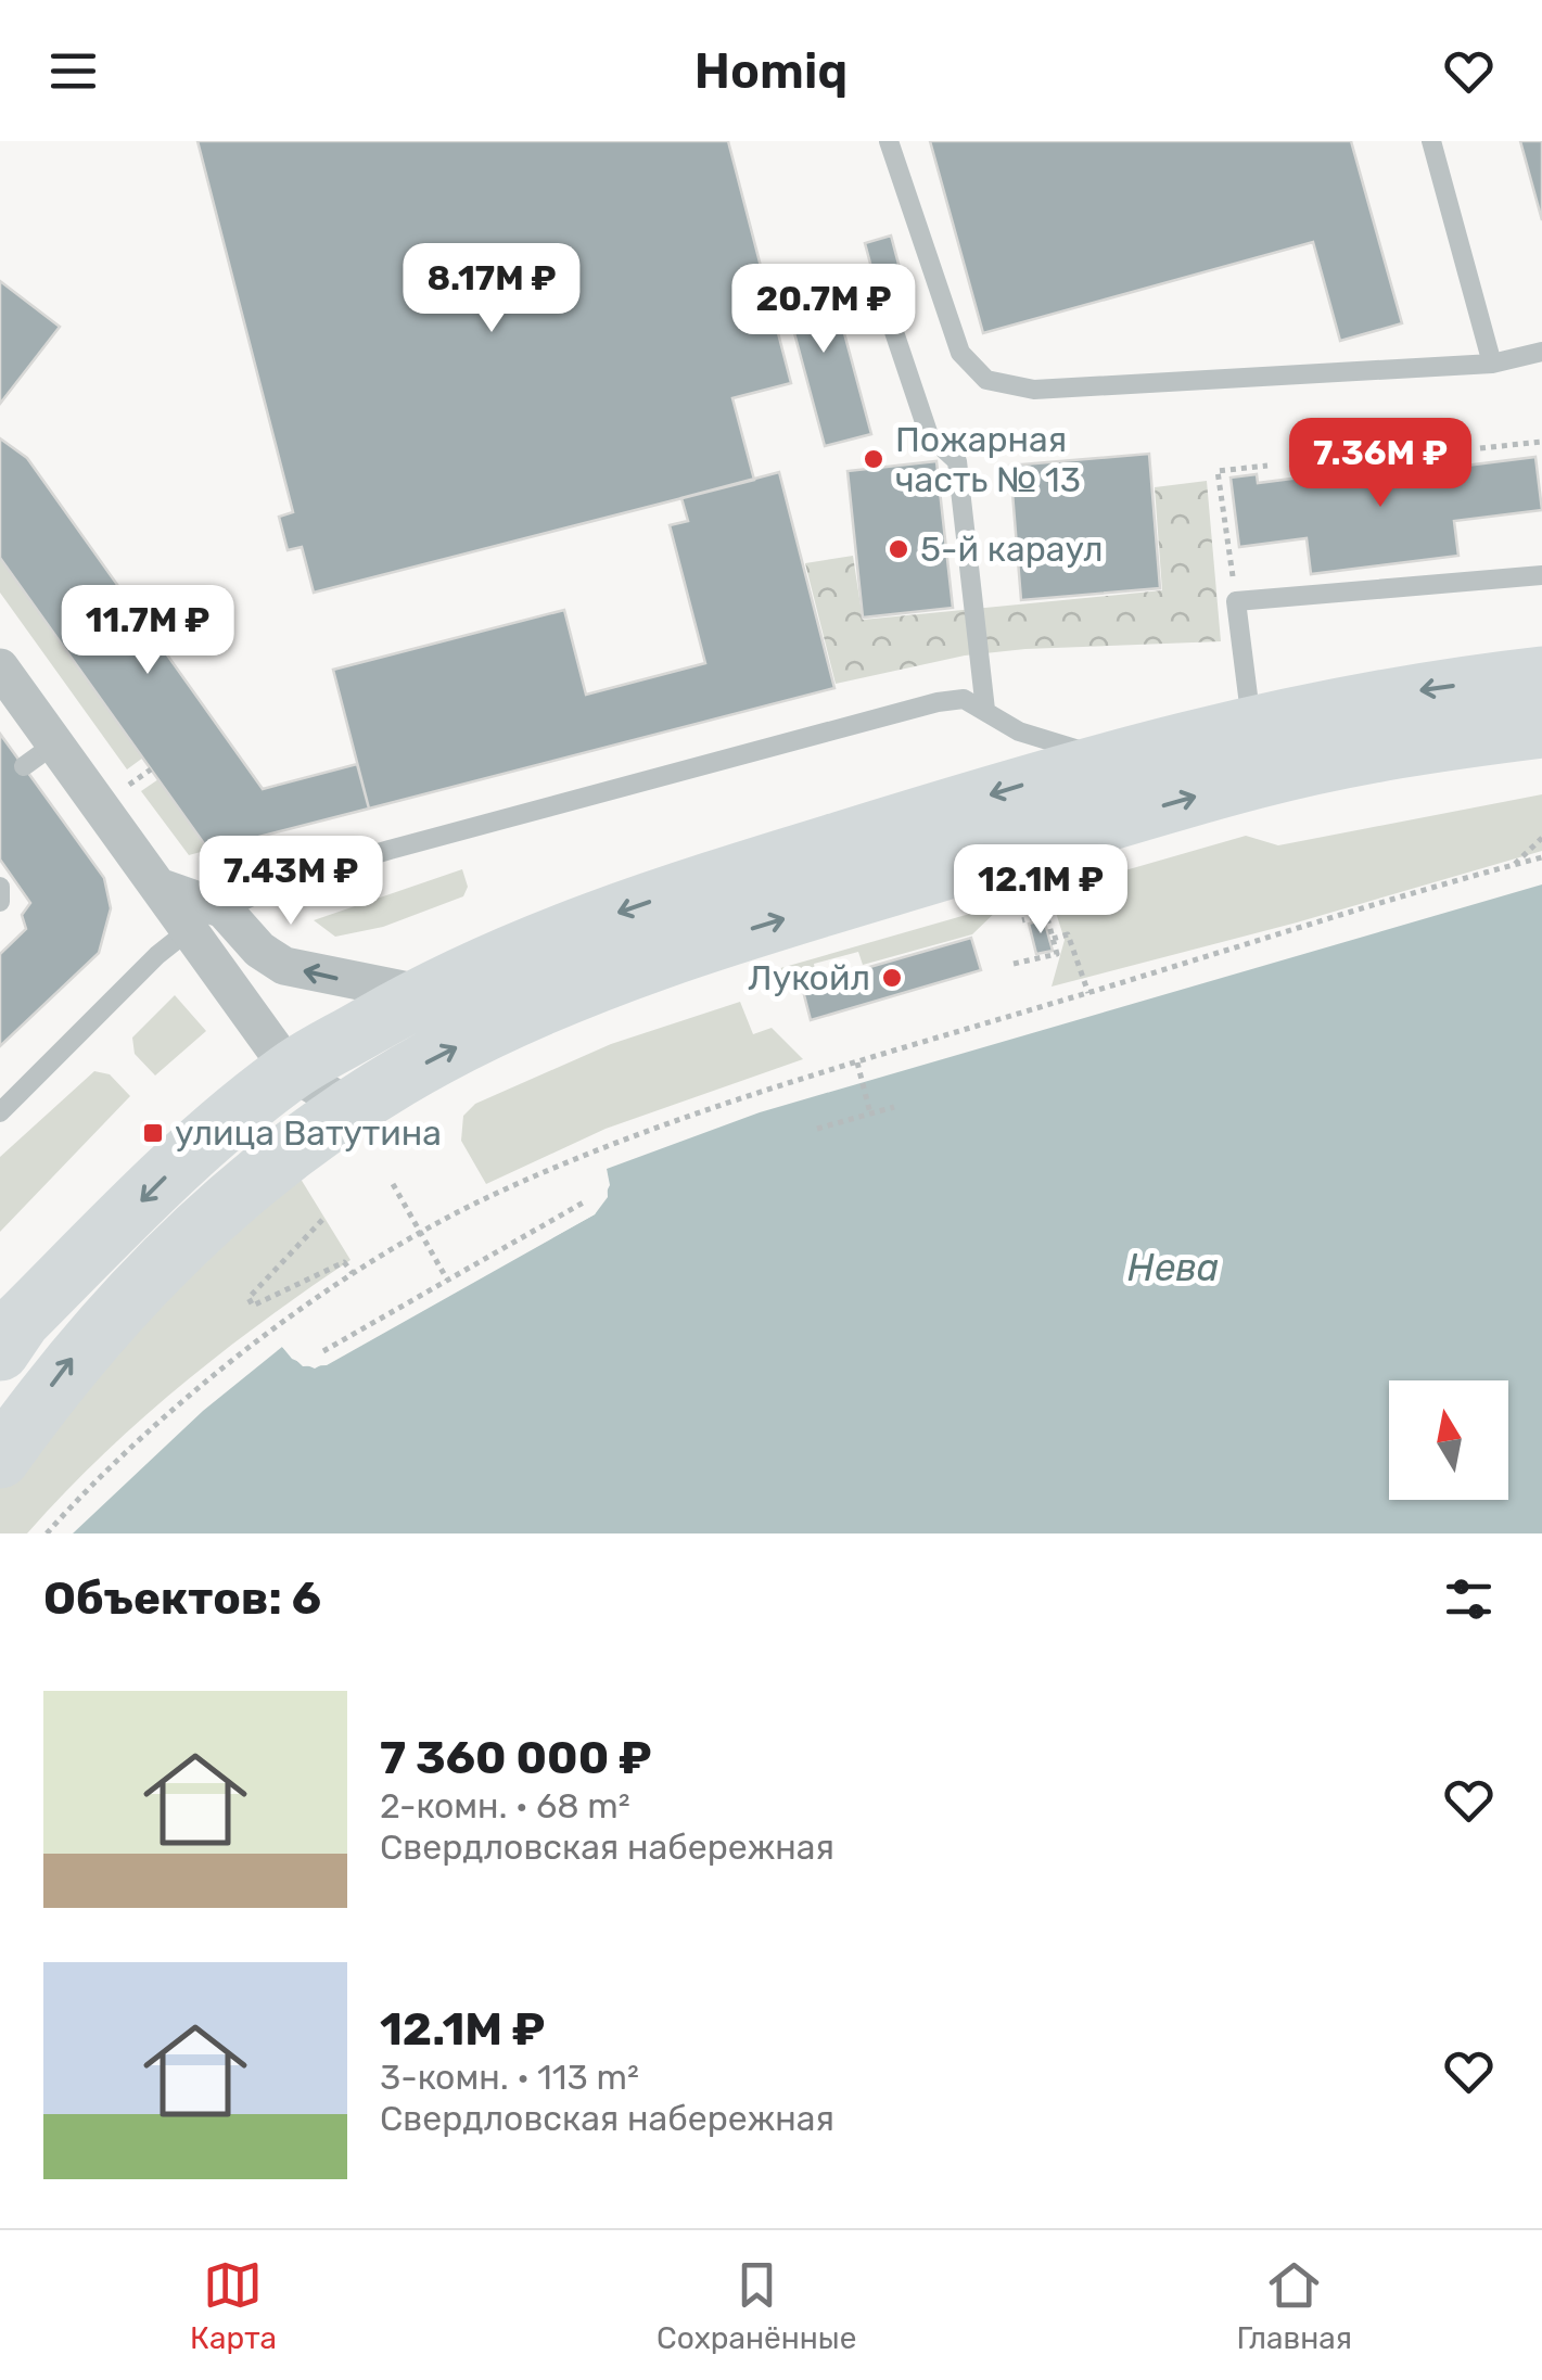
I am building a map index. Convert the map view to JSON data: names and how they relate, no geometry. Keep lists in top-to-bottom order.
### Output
{
  "water": ["Нева"],
  "places": {
    "other": ["Пожарная часть № 13", "5-й караул", "Лукойл"],
    "transit": ["улица Ватутина"]
  },
  "north": "top",
  "page": {
    "header": "Homiq",
    "price": [
      "8.17M ₽",
      "20.7M ₽",
      "7.36M ₽",
      "11.7M ₽",
      "7.43M ₽",
      "12.1M ₽"
    ],
    "heading": "Объектов: 6",
    "list": [
      {
        "name": "7 360 000 ₽",
        "note": "2-комн. · 68 m² · Свердловская набережная"
      },
      {
        "name": "12.1M ₽",
        "note": "3-комн. · 113 m² · Свердловская набережная"
      }
    ],
    "tabs": ["Карта", "Сохранённые", "Главная"]
  }
}
